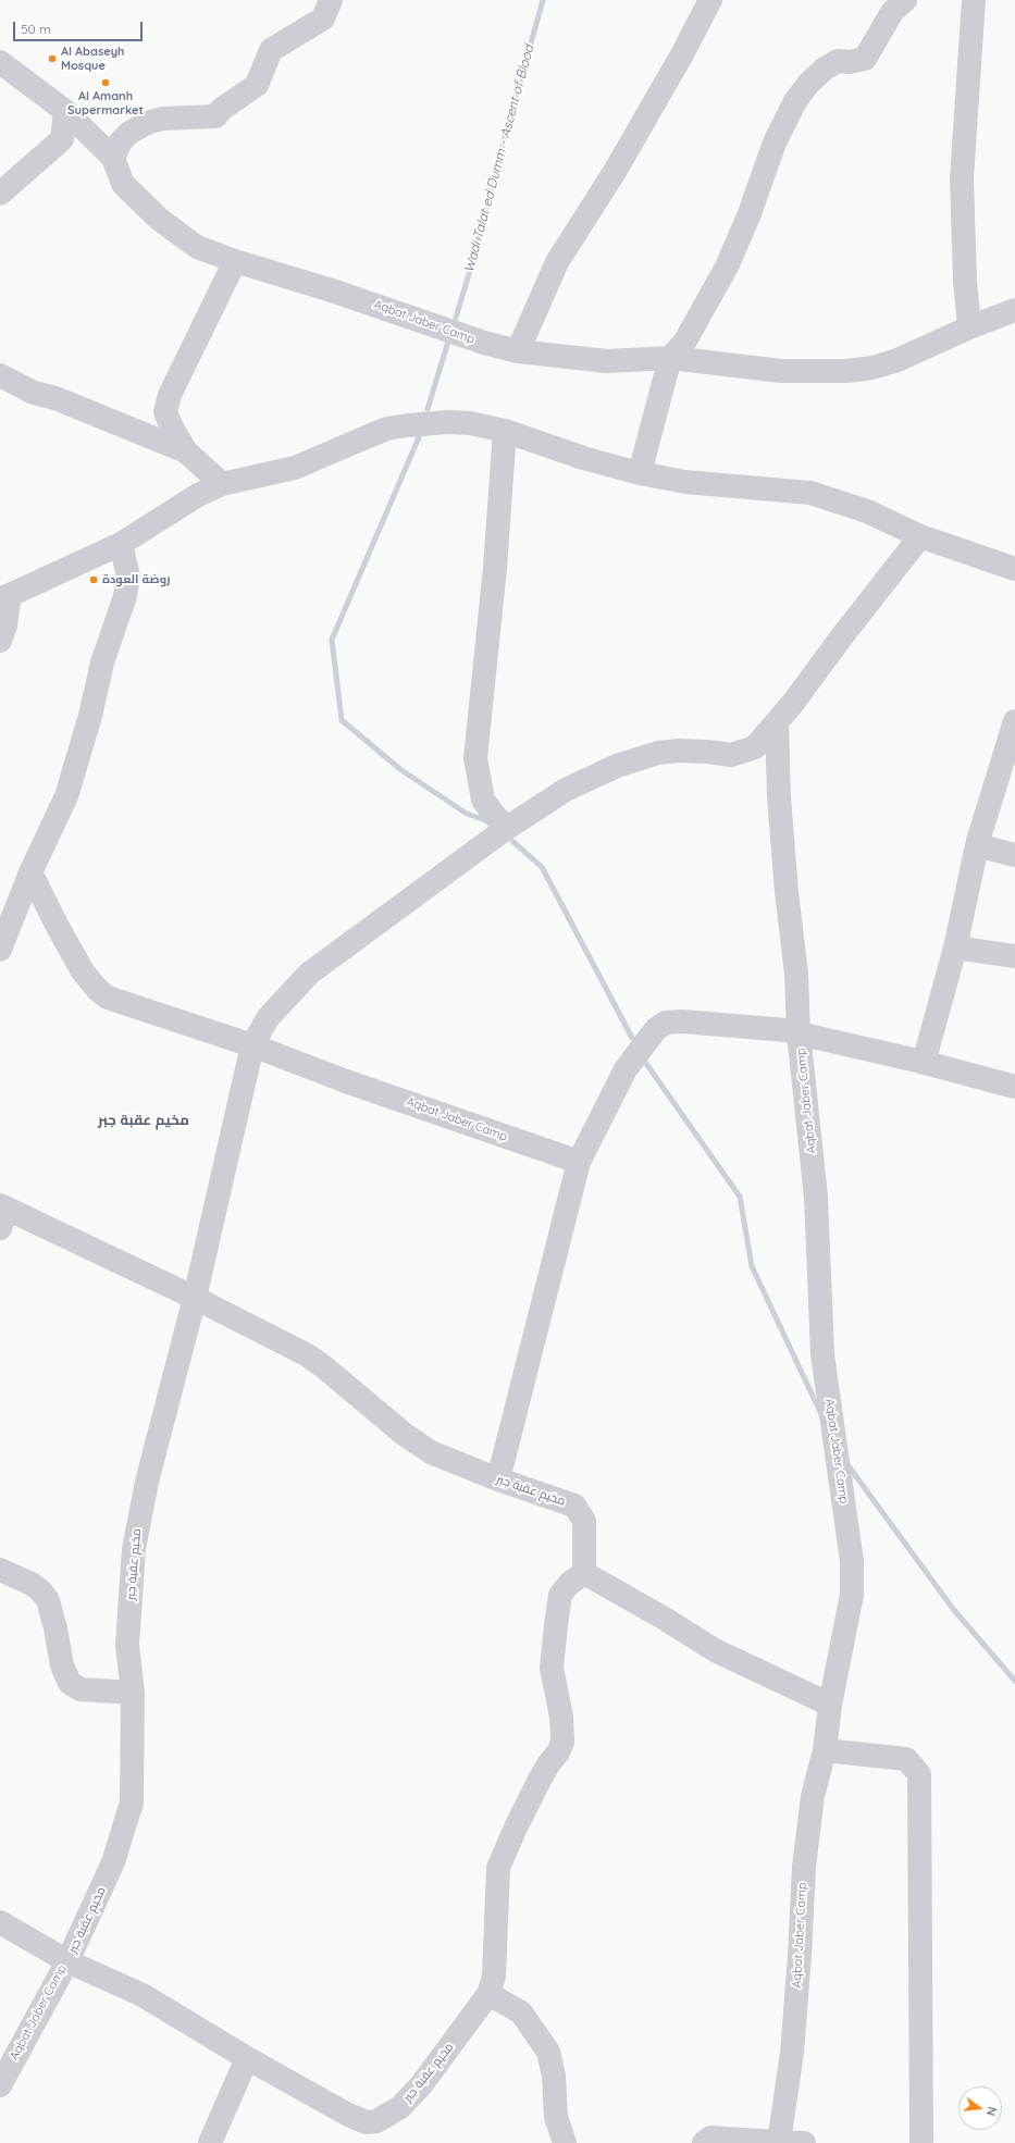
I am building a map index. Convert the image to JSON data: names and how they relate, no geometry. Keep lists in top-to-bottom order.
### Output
{
  "streets": {
    "street": ["Aqbat Jaber Camp", "مخيم عقبة جبر"]
  },
  "crossings": [
    ["Aqbat Jaber Camp", "مخيم عقبة جبر"]
  ],
  "districts": ["مخيم عقبة جبر"],
  "water": ["Wadi Talat ed Dumm - Ascent of Blood"],
  "places": ["Al Abaseyh Mosque", "Al Amanh Supermarket", "روضة العودة"],
  "scale_bar": "50 m",
  "north": "right"
}
